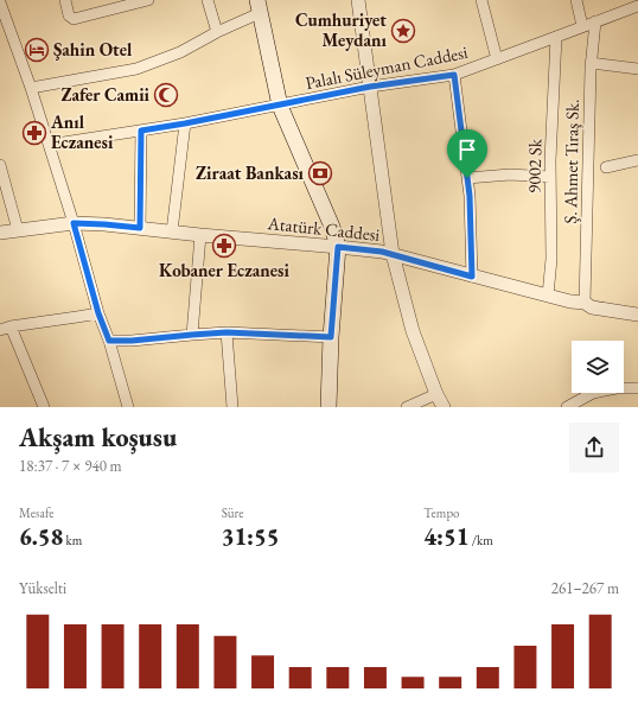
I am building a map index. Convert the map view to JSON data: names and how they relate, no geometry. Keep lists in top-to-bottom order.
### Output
{
  "streets": {
    "street": [
      "Palalı Süleyman Caddesi",
      "Ş. Ahmet Tıraş Sk.",
      "9002 Sk",
      "Atatürk Caddesi"
    ]
  },
  "crossings": [
    ["Palalı Süleyman Caddesi", "Ş. Ahmet Tıraş Sk."],
    ["Palalı Süleyman Caddesi", "9002 Sk"],
    ["Ş. Ahmet Tıraş Sk.", "Atatürk Caddesi"],
    ["9002 Sk", "Atatürk Caddesi"]
  ],
  "places": {
    "place": ["Cumhuriyet Meydanı"],
    "hotel": ["Şahin Otel"],
    "mosque": ["Zafer Camii"],
    "pharmacy": ["Anıl Eczanesi", "Kobaner Eczanesi"],
    "bank": ["Ziraat Bankası"]
  },
  "page": {
    "heading": ["Akşam koşusu", "18:37 · 7 × 940 m"],
    "stats": [
      ["Mesafe", "6.58 km"],
      ["Süre", "31:55"],
      ["Tempo", "4:51 /km"]
    ],
    "chart": ["Yükselti", "261–267 m"]
  }
}
